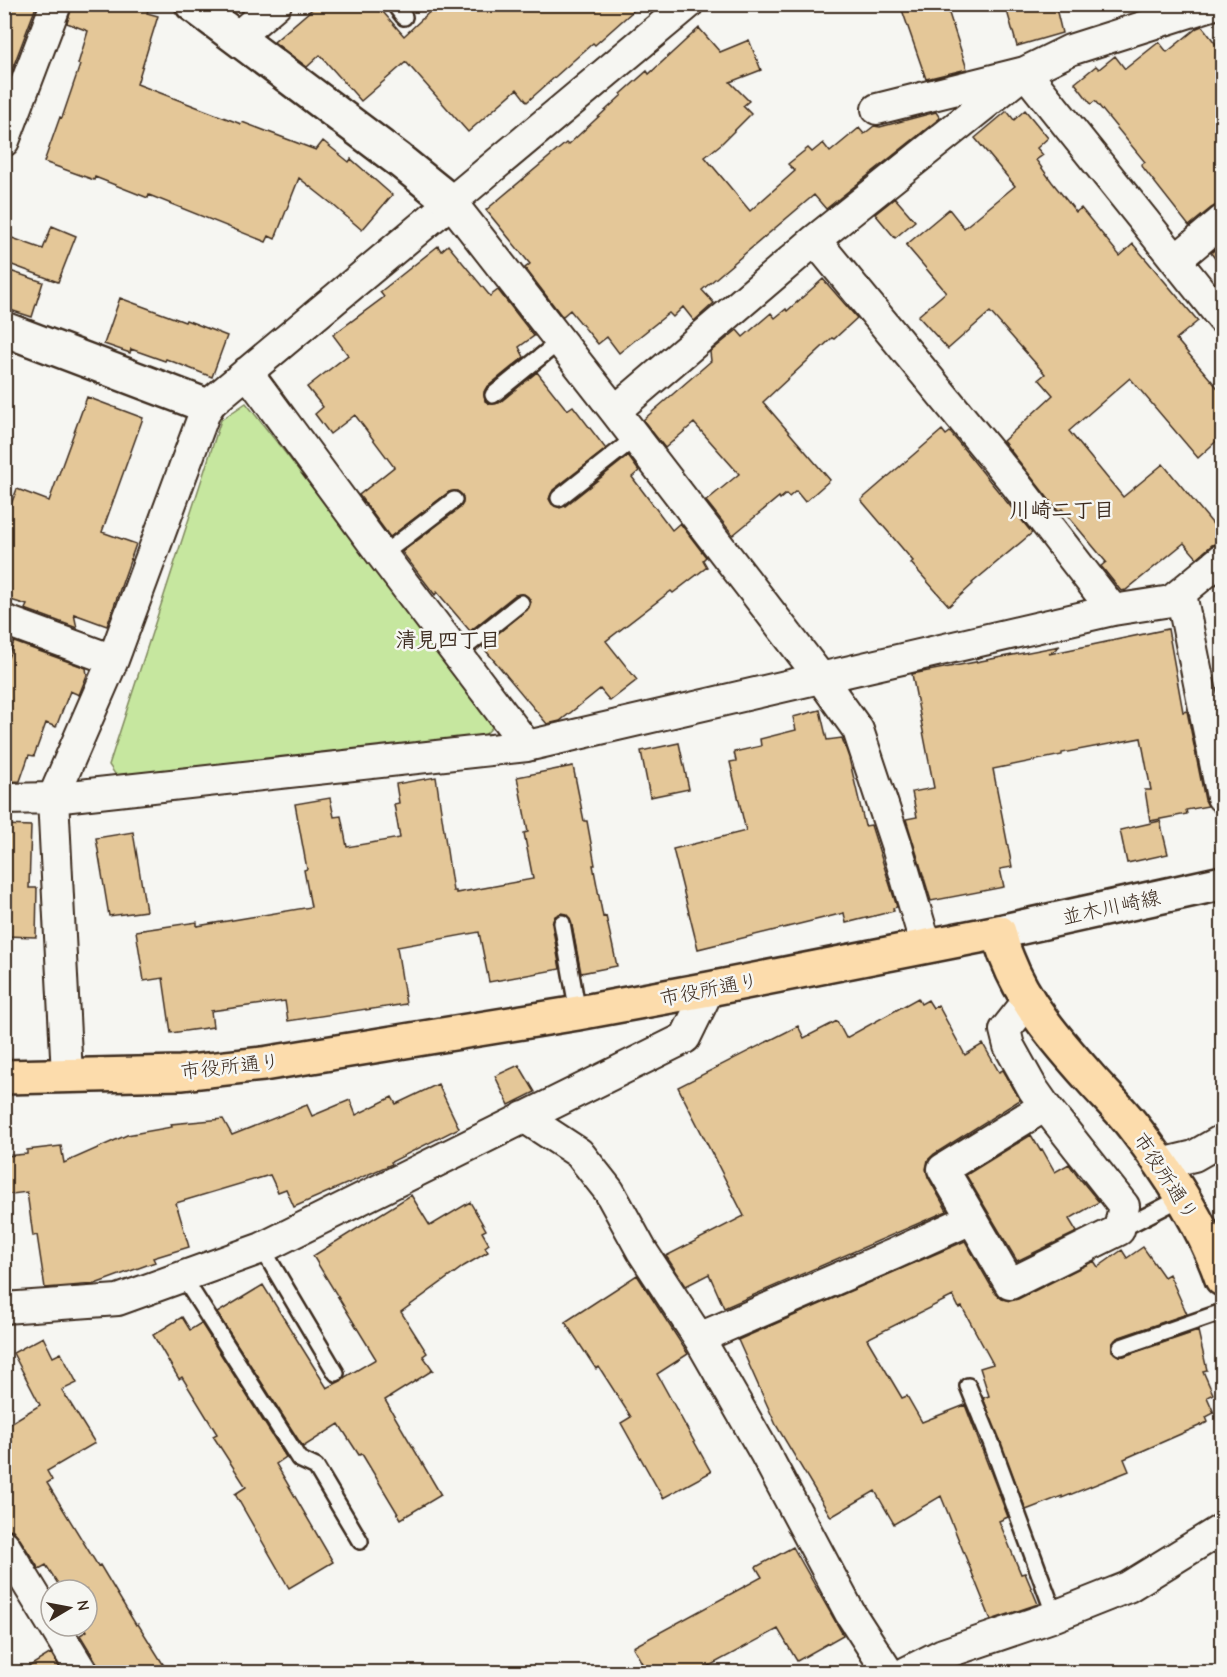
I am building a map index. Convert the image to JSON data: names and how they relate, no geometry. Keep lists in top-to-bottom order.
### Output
{
  "streets": {
    "main road": ["市役所通り"],
    "street": ["並木川崎線"]
  },
  "crossings": [
    ["並木川崎線", "市役所通り"]
  ],
  "districts": ["川崎二丁目", "清見四丁目"],
  "north": "right"
}
